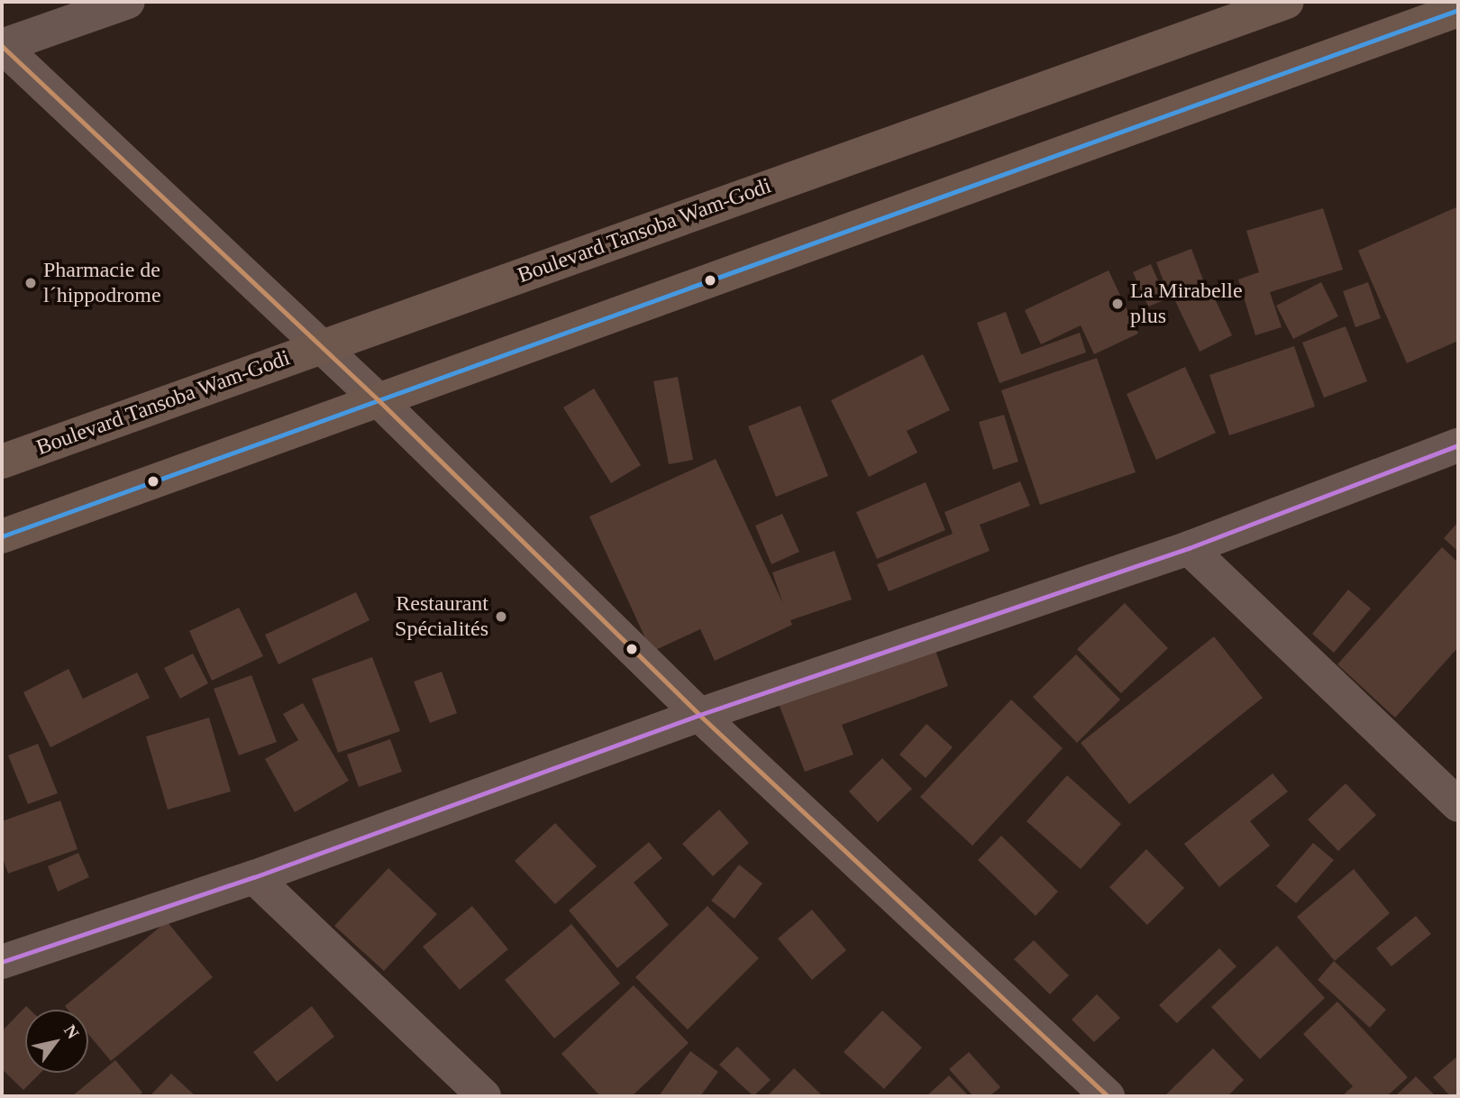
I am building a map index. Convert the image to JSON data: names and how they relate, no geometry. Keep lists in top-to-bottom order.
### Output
{
  "streets": {
    "main road": ["Boulevard Tansoba Wam-Godi"]
  },
  "places": ["Pharmacie de l´hippodrome", "La Mirabelle plus", "Restaurant Spécialités"],
  "north": "top right"
}
